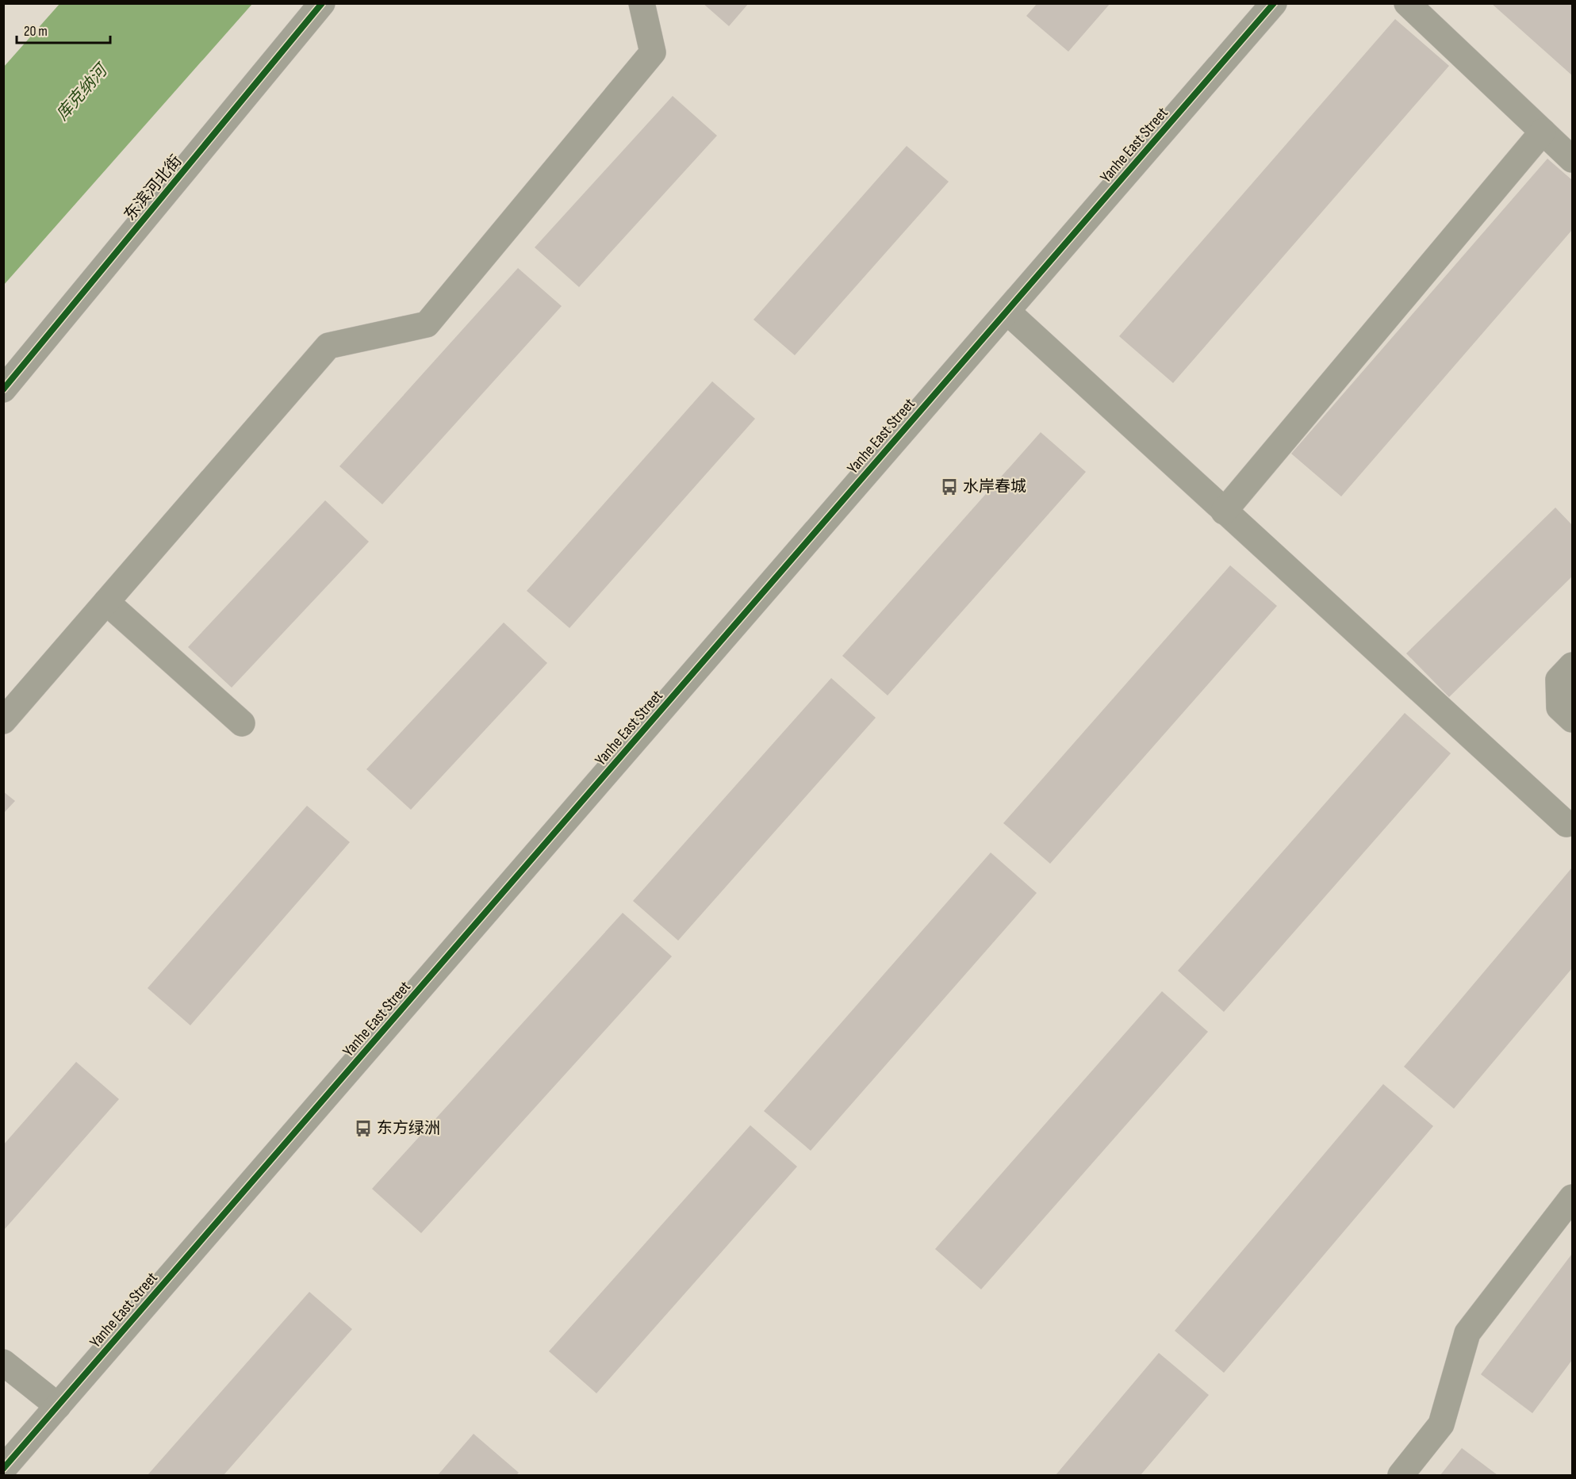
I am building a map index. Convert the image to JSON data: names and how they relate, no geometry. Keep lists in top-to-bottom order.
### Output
{
  "streets": {
    "street": ["Yanhe East Street", "东滨河北街"]
  },
  "water": ["库克纳河"],
  "places": {
    "bus stop": ["水岸春城", "东方绿洲"]
  },
  "scale_bar": "20 m"
}
